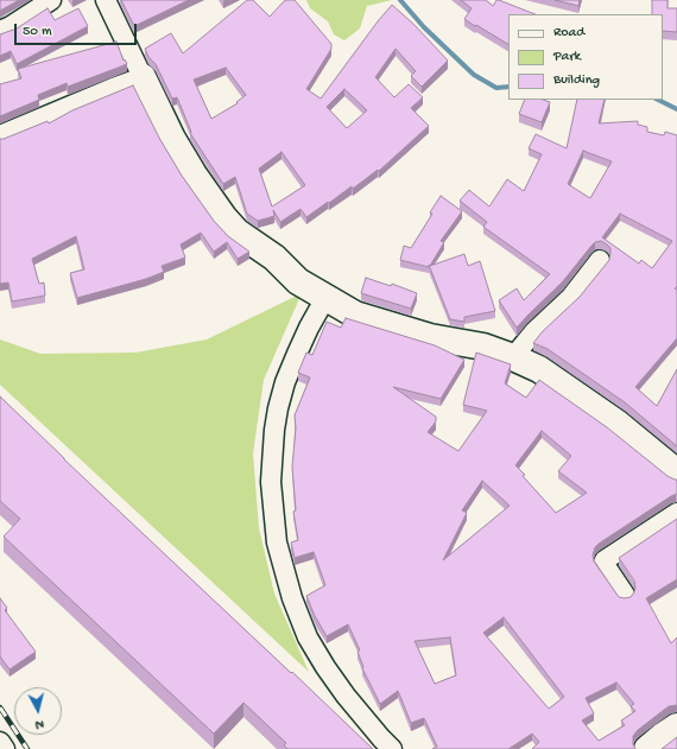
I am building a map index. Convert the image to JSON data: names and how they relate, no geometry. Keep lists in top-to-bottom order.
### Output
{
  "legend": ["Road", "Park", "Building"],
  "scale_bar": "50 m",
  "north": "bottom"
}
